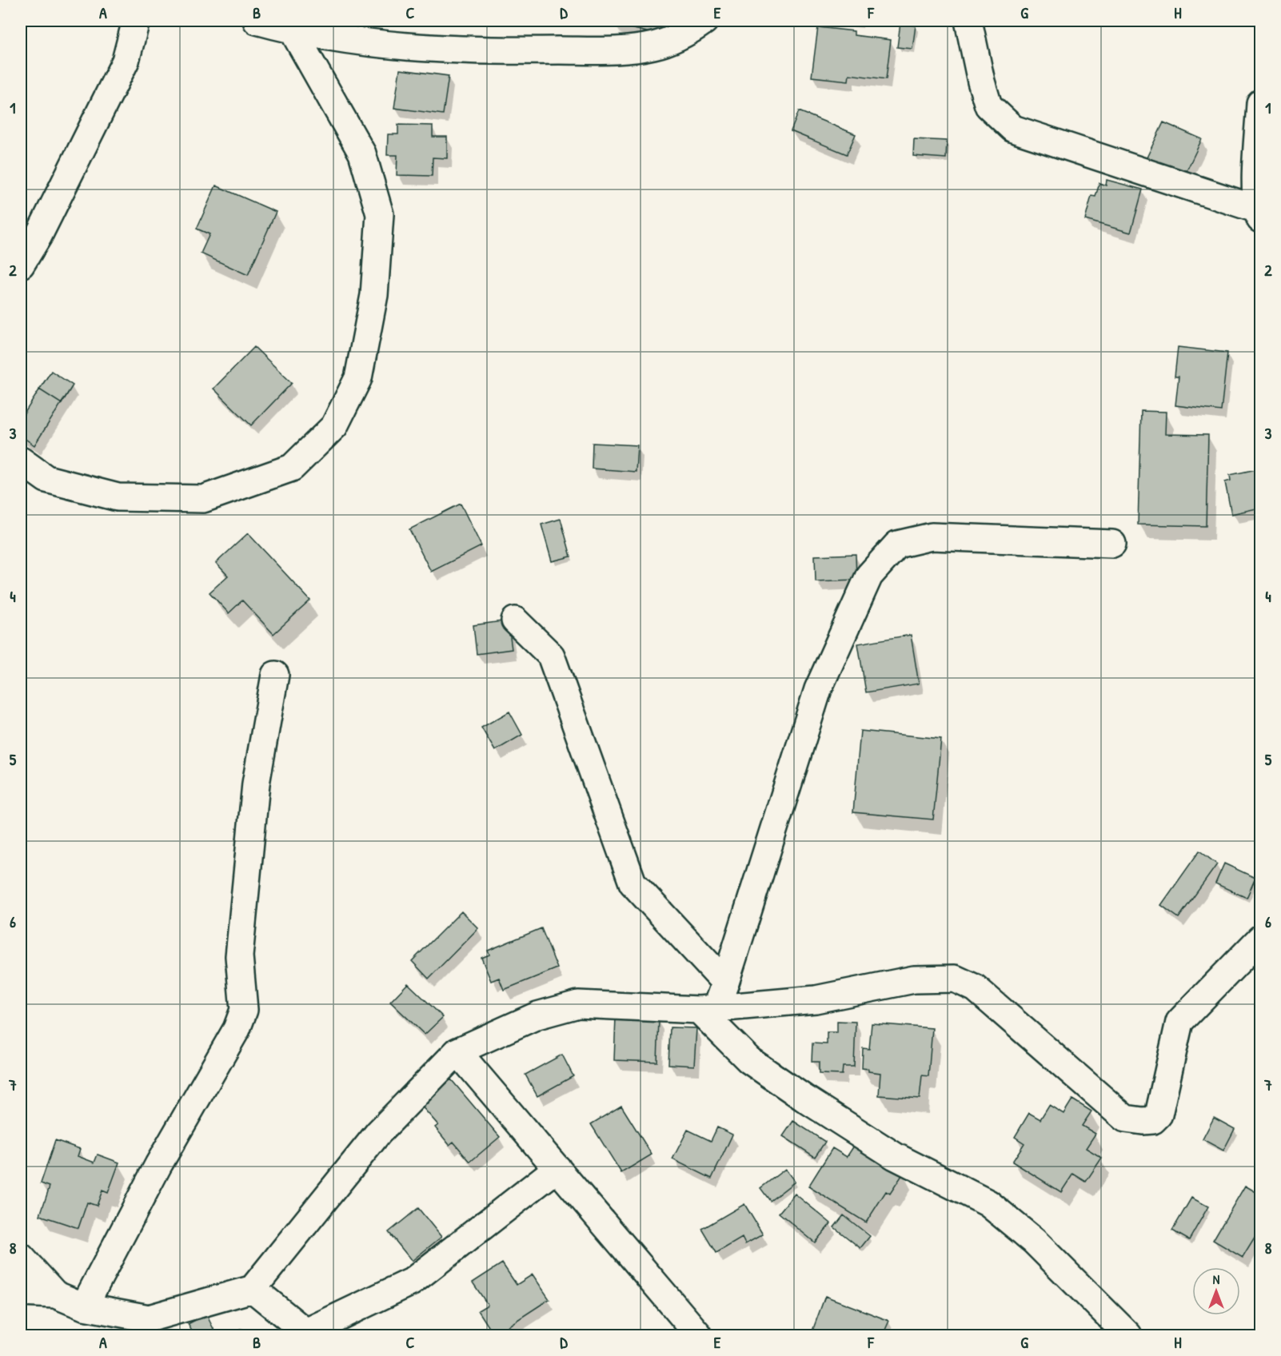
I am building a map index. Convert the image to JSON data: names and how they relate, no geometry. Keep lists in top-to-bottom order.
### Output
{
  "north": "top",
  "grid": {
    "columns": [
      "A",
      "B",
      "C",
      "D",
      "E",
      "F",
      "G",
      "H"
    ],
    "rows": [
      "1",
      "2",
      "3",
      "4",
      "5",
      "6",
      "7",
      "8"
    ]
  }
}
